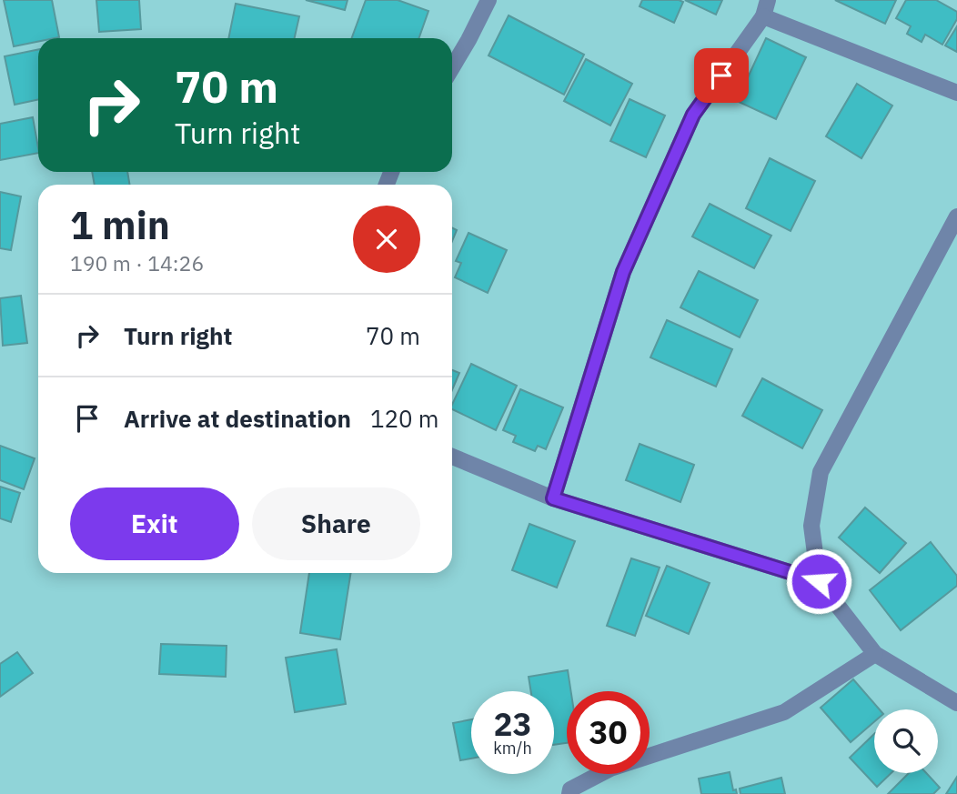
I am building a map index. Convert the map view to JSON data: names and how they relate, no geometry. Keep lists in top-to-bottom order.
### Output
{
  "page": {
    "turn": ["70 m", "Turn right"],
    "heading": ["1 min", "190 m · 14:26"],
    "list": [
      {
        "name": "Turn right",
        "value": "70 m"
      },
      {
        "name": "Arrive at destination",
        "value": "120 m"
      }
    ],
    "buttons": ["Exit", "Share"],
    "speed": "23 km/h",
    "limit": "30"
  }
}
